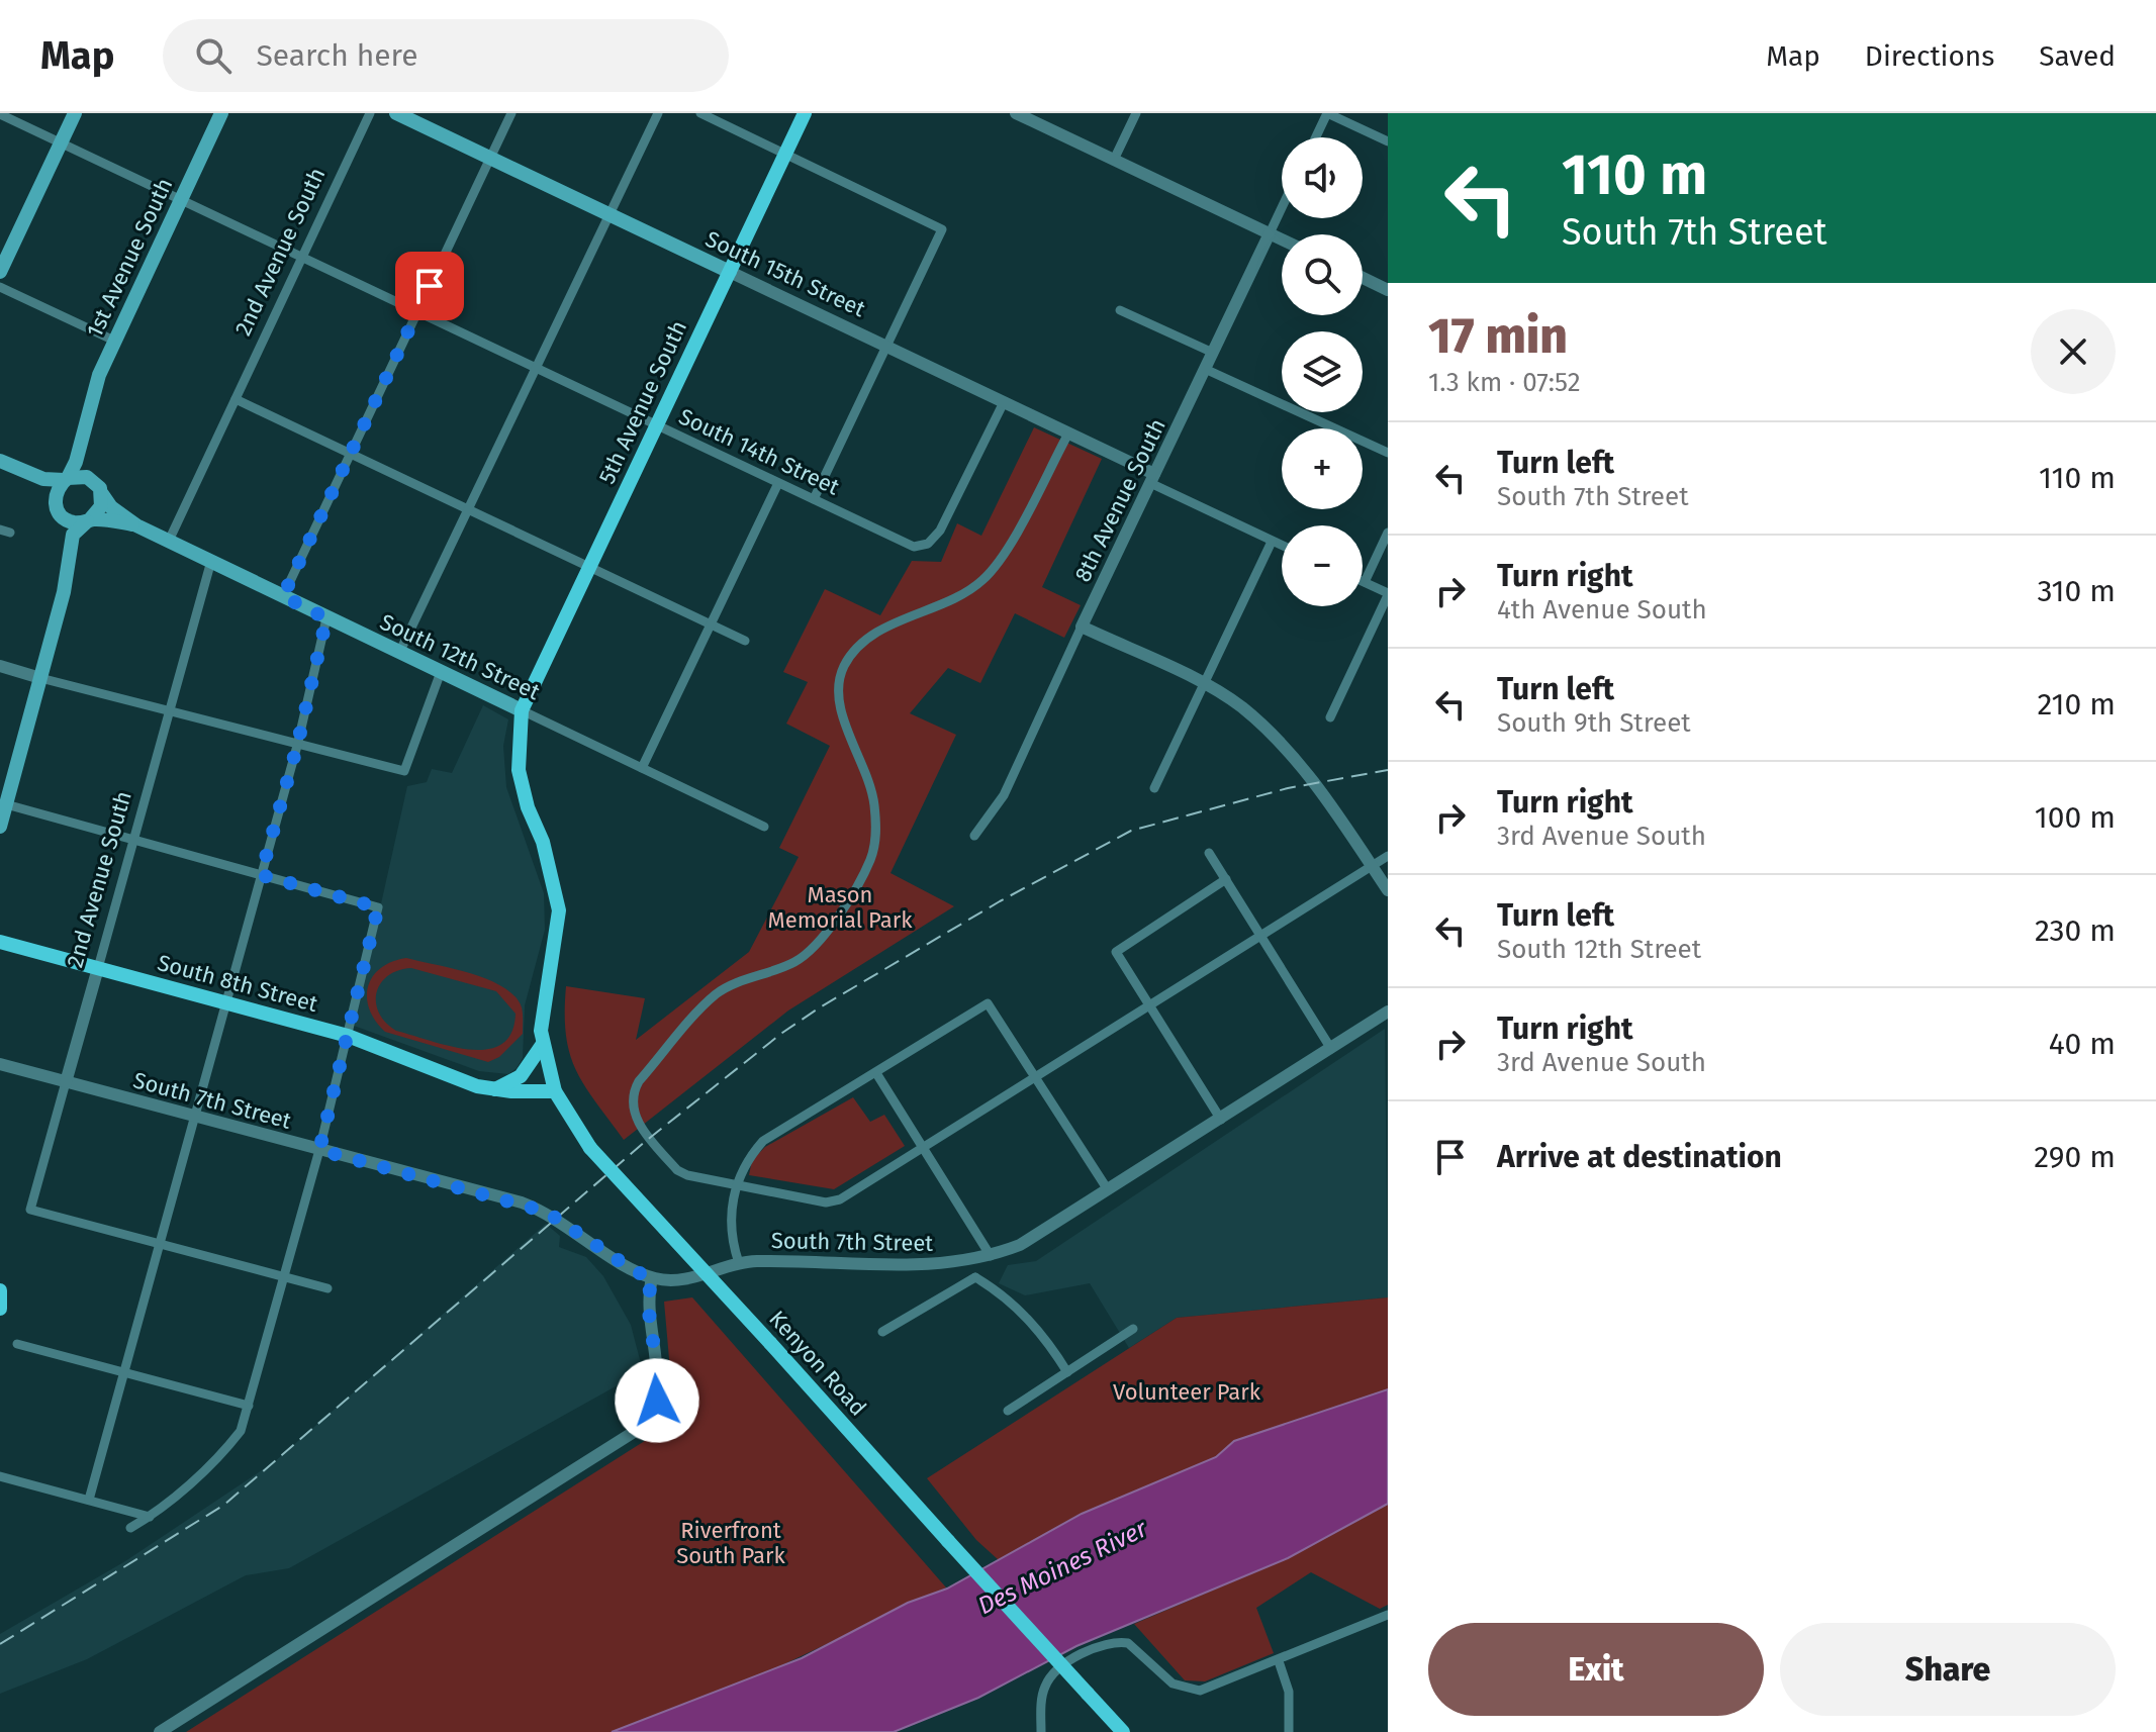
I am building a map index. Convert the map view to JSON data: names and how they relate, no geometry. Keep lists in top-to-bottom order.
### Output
{
  "streets": {
    "main road": [
      "1st Avenue South",
      "South 15th Street",
      "5th Avenue South",
      "South 12th Street",
      "South 8th Street",
      "Kenyon Road"
    ],
    "street": [
      "2nd Avenue South",
      "South 14th Street",
      "8th Avenue South",
      "South 7th Street"
    ]
  },
  "crossings": [
    ["2nd Avenue South", "South 14th Street"],
    ["2nd Avenue South", "South 12th Street"],
    ["2nd Avenue South", "South 8th Street"],
    ["2nd Avenue South", "South 7th Street"],
    ["1st Avenue South", "South 14th Street"],
    ["1st Avenue South", "South 12th Street"],
    ["South 15th Street", "5th Avenue South"],
    ["South 15th Street", "South 14th Street"],
    ["South 15th Street", "8th Avenue South"],
    ["5th Avenue South", "South 14th Street"],
    ["5th Avenue South", "South 12th Street"],
    ["5th Avenue South", "Kenyon Road"],
    ["South 12th Street", "Kenyon Road"],
    ["South 8th Street", "Kenyon Road"]
  ],
  "water": ["Des Moines River"],
  "parks": ["Mason Memorial Park", "Volunteer Park", "Riverfront South Park"],
  "page": {
    "header": "Map",
    "search": "Search here",
    "nav": ["Map", "Directions", "Saved"],
    "turn": ["110 m", "South 7th Street"],
    "map_buttons": ["+", "−"],
    "heading": ["17 min", "1.3 km · 07:52"],
    "list": [
      {
        "name": "Turn left",
        "note": "South 7th Street",
        "value": "110 m"
      },
      {
        "name": "Turn right",
        "note": "4th Avenue South",
        "value": "310 m"
      },
      {
        "name": "Turn left",
        "note": "South 9th Street",
        "value": "210 m"
      },
      {
        "name": "Turn right",
        "note": "3rd Avenue South",
        "value": "100 m"
      },
      {
        "name": "Turn left",
        "note": "South 12th Street",
        "value": "230 m"
      },
      {
        "name": "Turn right",
        "note": "3rd Avenue South",
        "value": "40 m"
      },
      {
        "name": "Arrive at destination",
        "value": "290 m"
      }
    ],
    "buttons": ["Exit", "Share"]
  }
}
